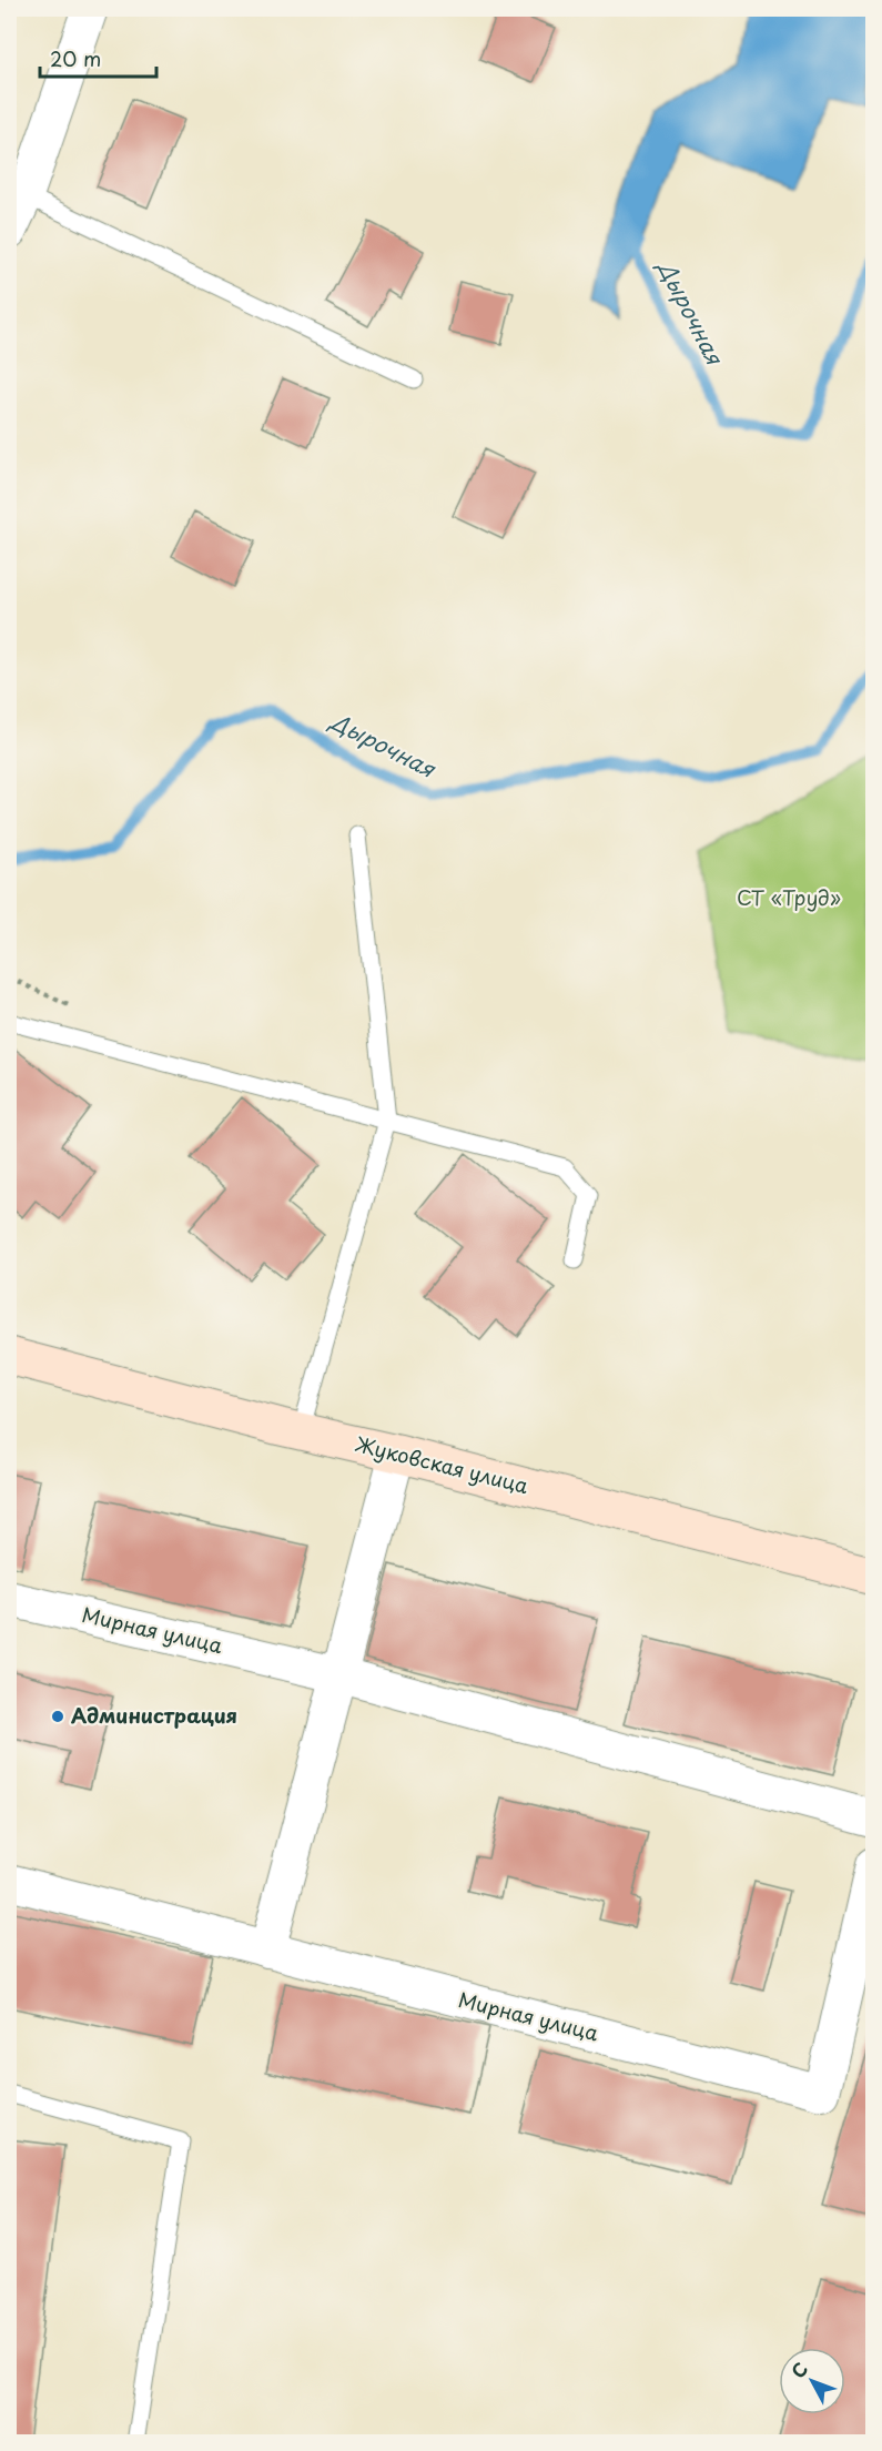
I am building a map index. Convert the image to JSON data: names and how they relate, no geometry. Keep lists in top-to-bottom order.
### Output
{
  "streets": {
    "main road": ["Жуковская улица"],
    "street": ["Мирная улица"]
  },
  "water": ["Дырочная"],
  "parks": ["СТ «Труд»"],
  "places": ["Администрация"],
  "scale_bar": "20 m",
  "north": "top left"
}
